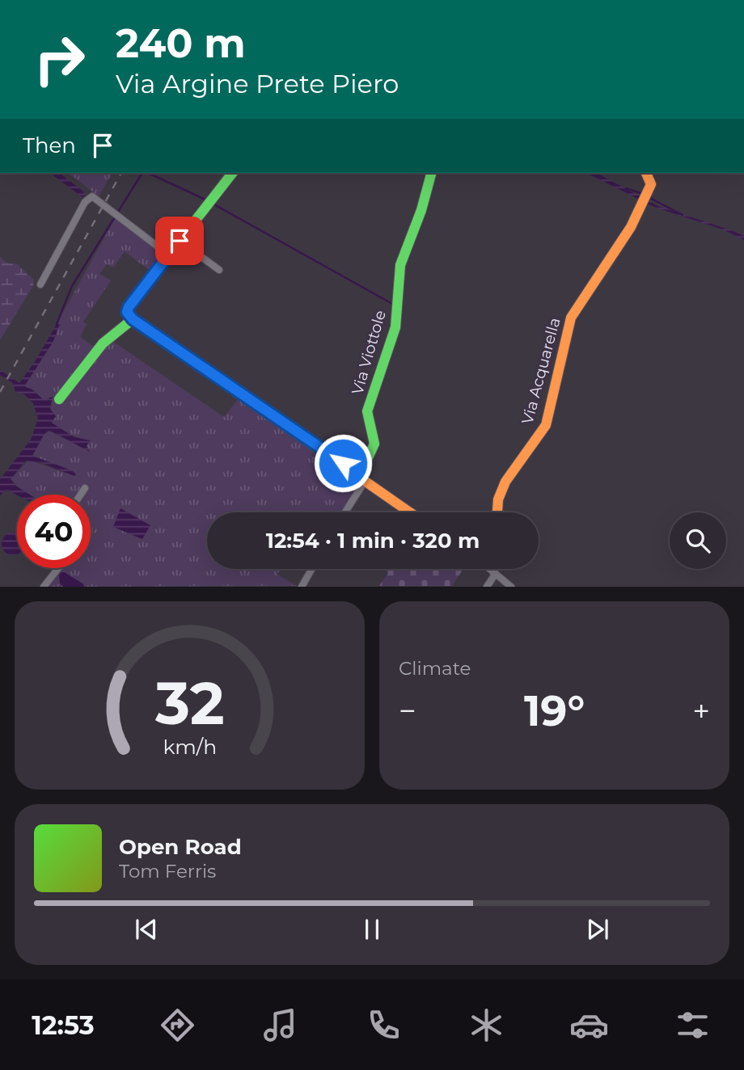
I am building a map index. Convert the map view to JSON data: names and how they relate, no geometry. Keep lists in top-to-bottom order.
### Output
{
  "streets": {
    "street": ["Via Viottole", "Via Acquarella"]
  },
  "page": {
    "turn": ["240 m", "Via Argine Prete Piero"],
    "then": "Then",
    "limit": "40",
    "trip": "12:54 · 1 min · 320 m",
    "tile": "Climate",
    "heat": ["−", "19°", "+"],
    "song": ["Open Road", "Tom Ferris"],
    "tabs": "12:53",
    "gauge": ["32", "km/h"]
  }
}
